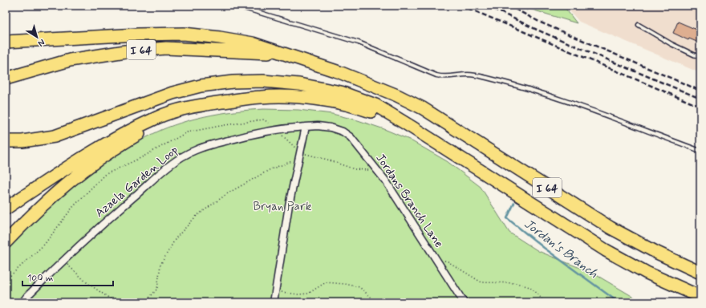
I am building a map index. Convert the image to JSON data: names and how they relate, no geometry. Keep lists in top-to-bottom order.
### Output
{
  "streets": {
    "highway": ["I 64"],
    "street": ["Azaela Garden Loop", "Jordans Branch Lane"]
  },
  "crossings": [
    ["Azaela Garden Loop", "Jordans Branch Lane"]
  ],
  "water": ["Jordan's Branch"],
  "parks": ["Bryan Park"],
  "scale_bar": "100 m",
  "north": "bottom right"
}
